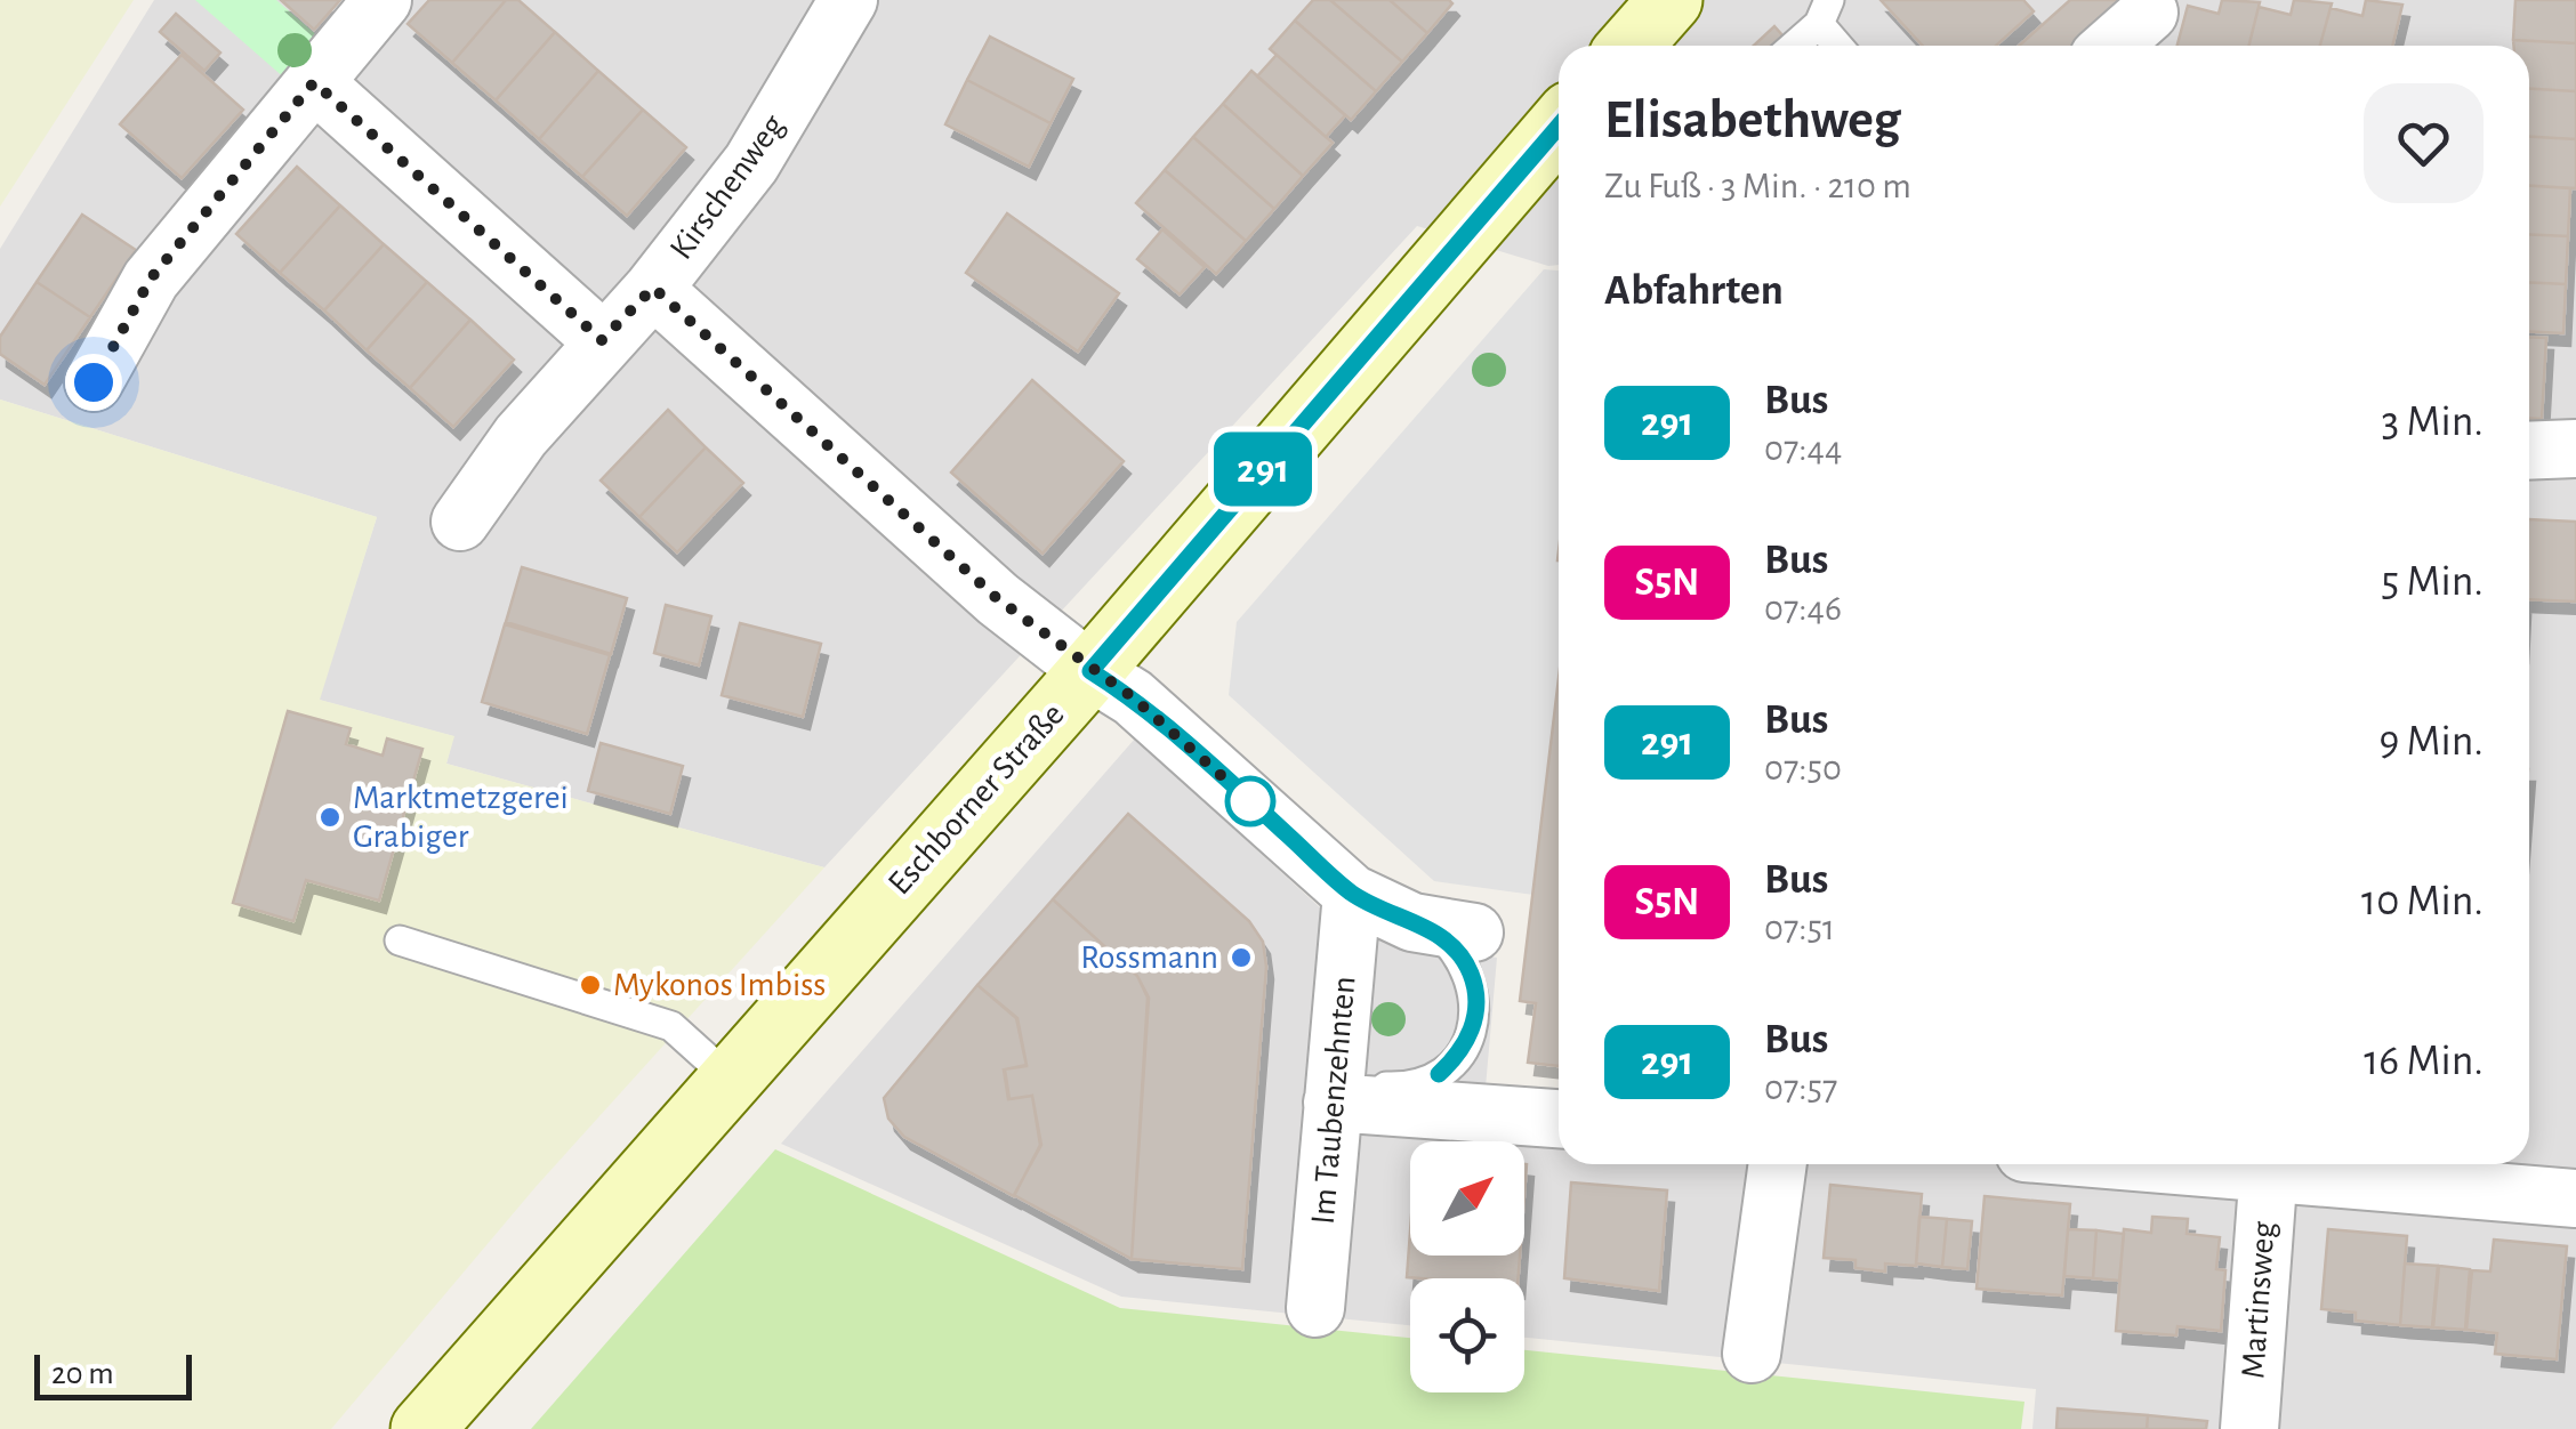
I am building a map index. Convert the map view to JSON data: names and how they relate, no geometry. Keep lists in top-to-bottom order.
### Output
{
  "streets": {
    "main road": ["Eschborner Straße"],
    "street": ["Kirschenweg", "Im Taubenzehnten", "Martinsweg"]
  },
  "places": ["Marktmetzgerei Grabiger", "Rossmann", "Mykonos Imbiss"],
  "lines": ["bus line 291"],
  "scale_bar": "20 m",
  "north": "top right",
  "page": {
    "on_map": "291",
    "heading": [
      ["Elisabethweg", "Zu Fuß · 3 Min. · 210 m"],
      "Abfahrten"
    ],
    "list": [
      {
        "mark": "291",
        "name": "Bus",
        "note": "07:44",
        "value": "3 Min."
      },
      {
        "mark": "S5N",
        "name": "Bus",
        "note": "07:46",
        "value": "5 Min."
      },
      {
        "mark": "291",
        "name": "Bus",
        "note": "07:50",
        "value": "9 Min."
      },
      {
        "mark": "S5N",
        "name": "Bus",
        "note": "07:51",
        "value": "10 Min."
      },
      {
        "mark": "291",
        "name": "Bus",
        "note": "07:57",
        "value": "16 Min."
      }
    ],
    "scale": "20 m"
  }
}
